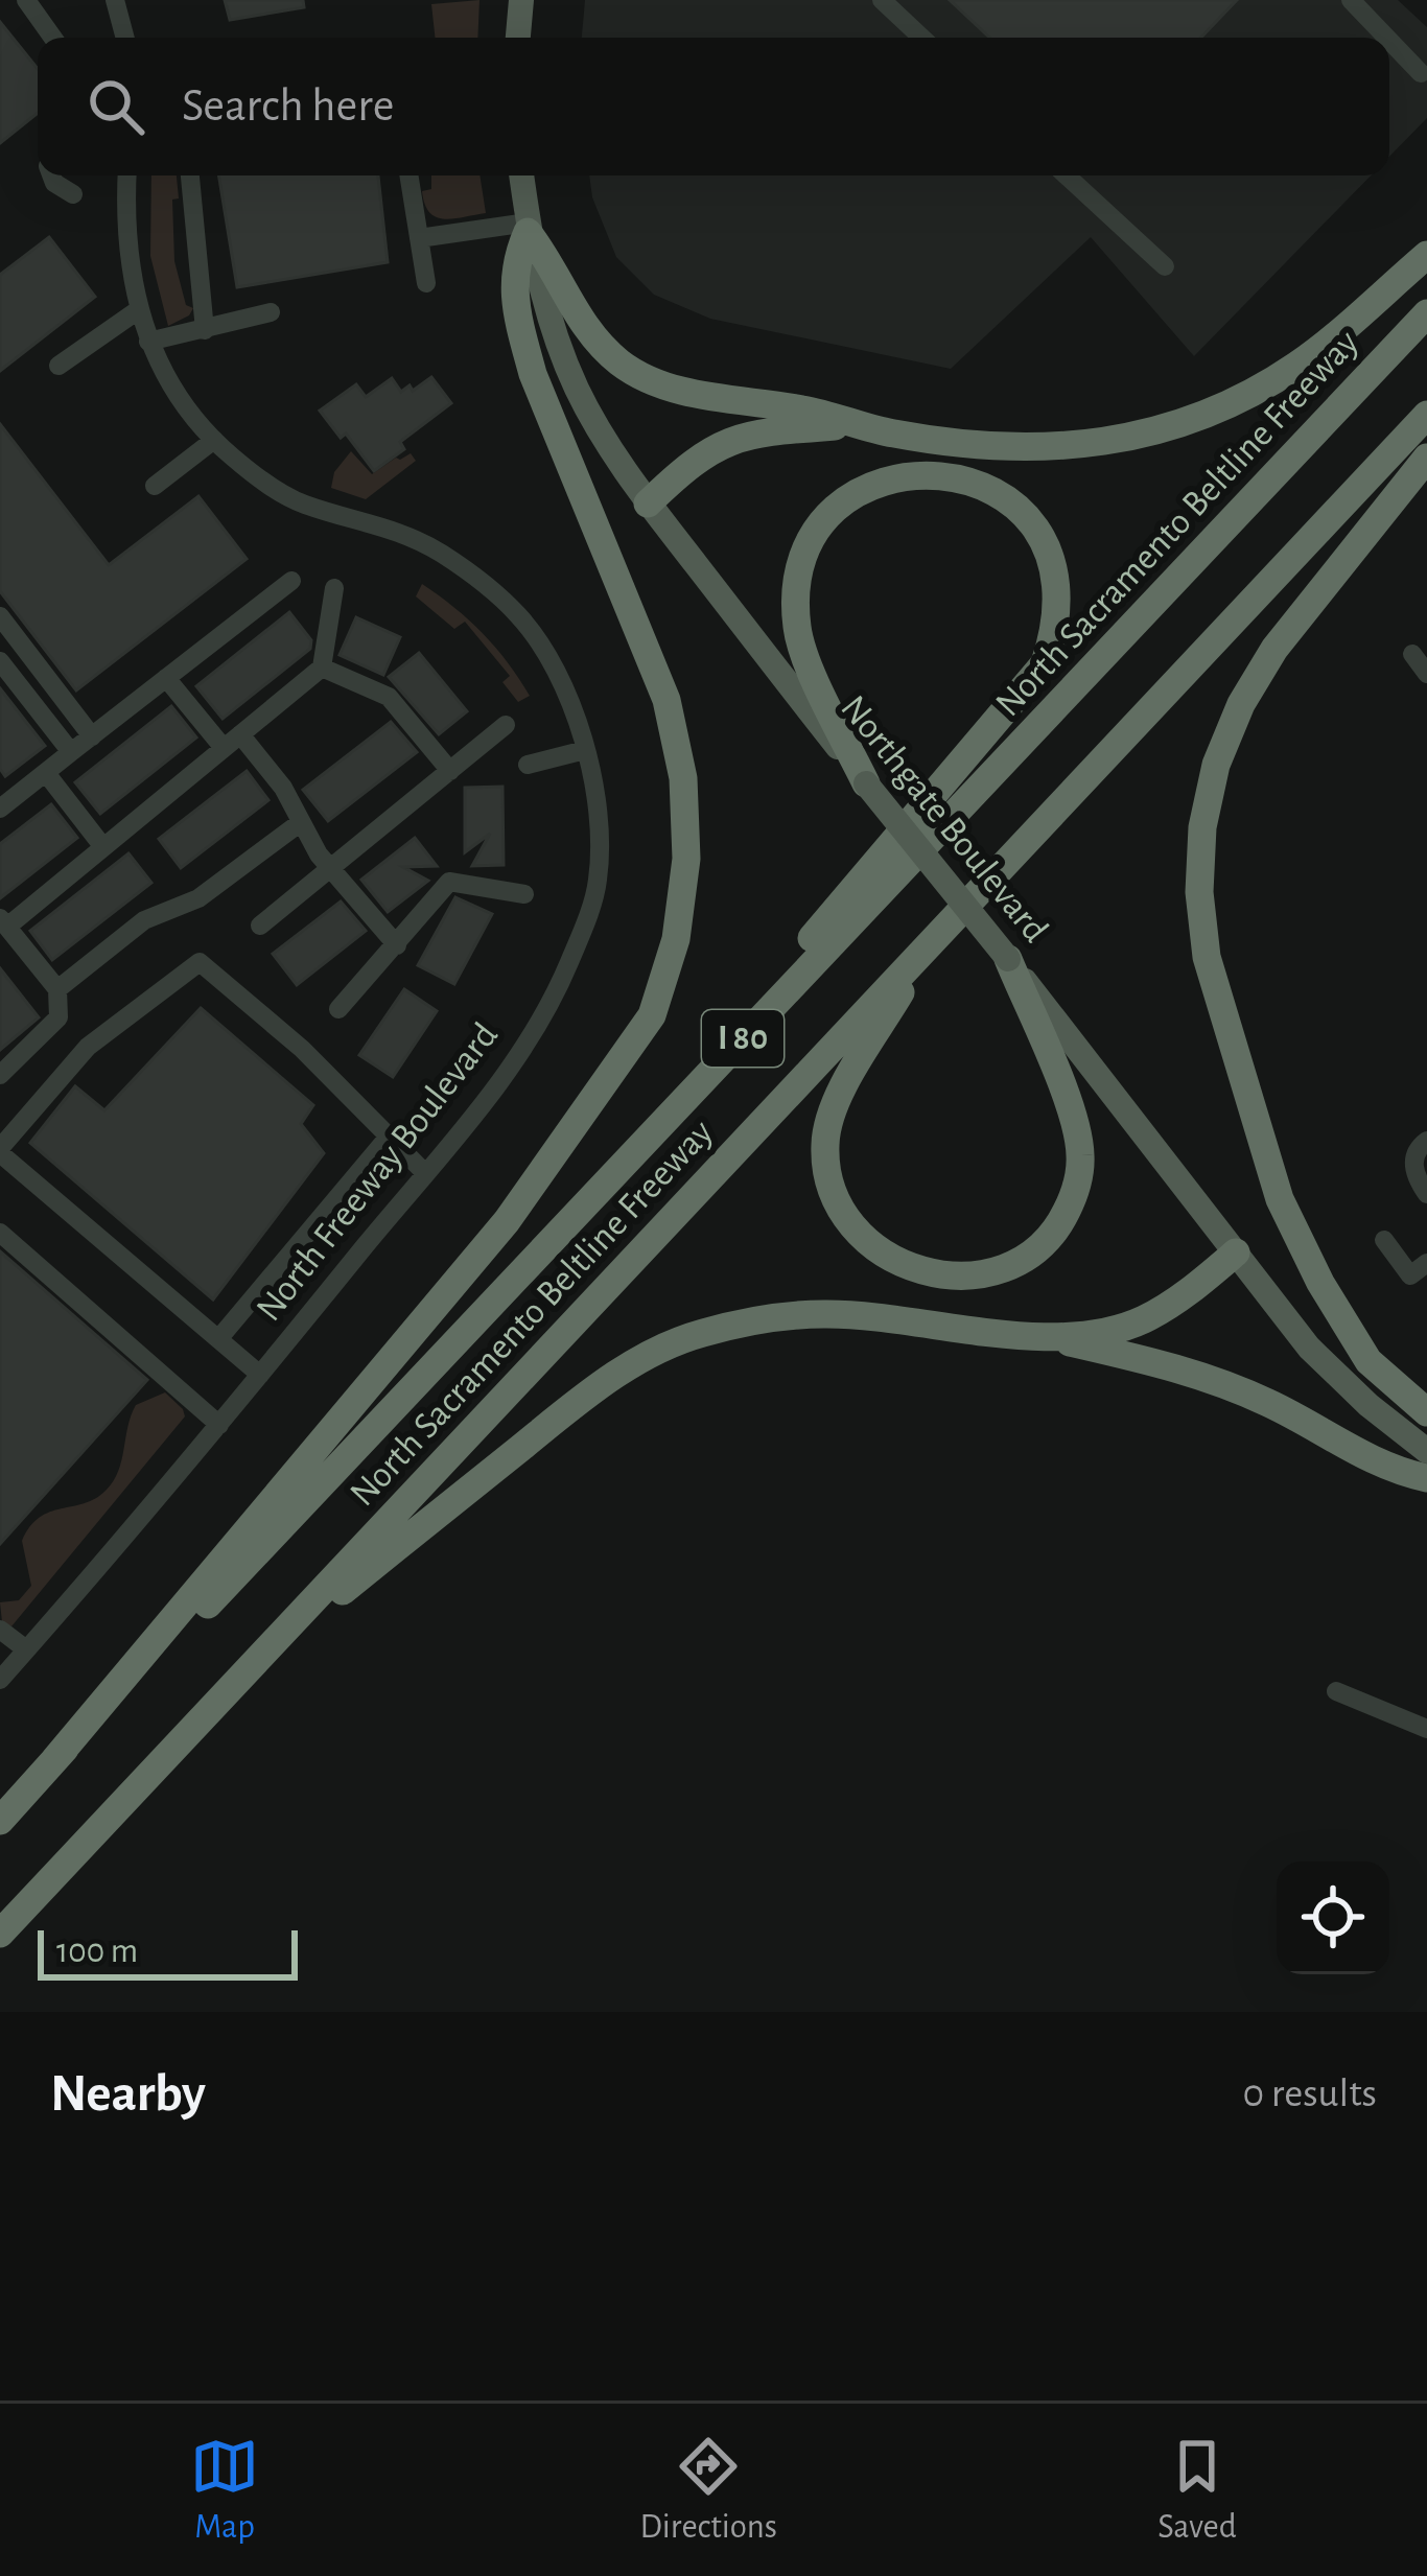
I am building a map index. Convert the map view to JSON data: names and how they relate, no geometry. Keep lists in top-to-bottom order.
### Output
{
  "streets": {
    "highway": ["North Sacramento Beltline Freeway", "I 80"],
    "main road": ["Northgate Boulevard"],
    "street": ["North Freeway Boulevard"]
  },
  "scale_bar": "100 m",
  "page": {
    "search": "Search here",
    "scale": "100 m",
    "heading": ["Nearby", "0 results"],
    "nav": ["Map", "Directions", "Saved"]
  }
}
